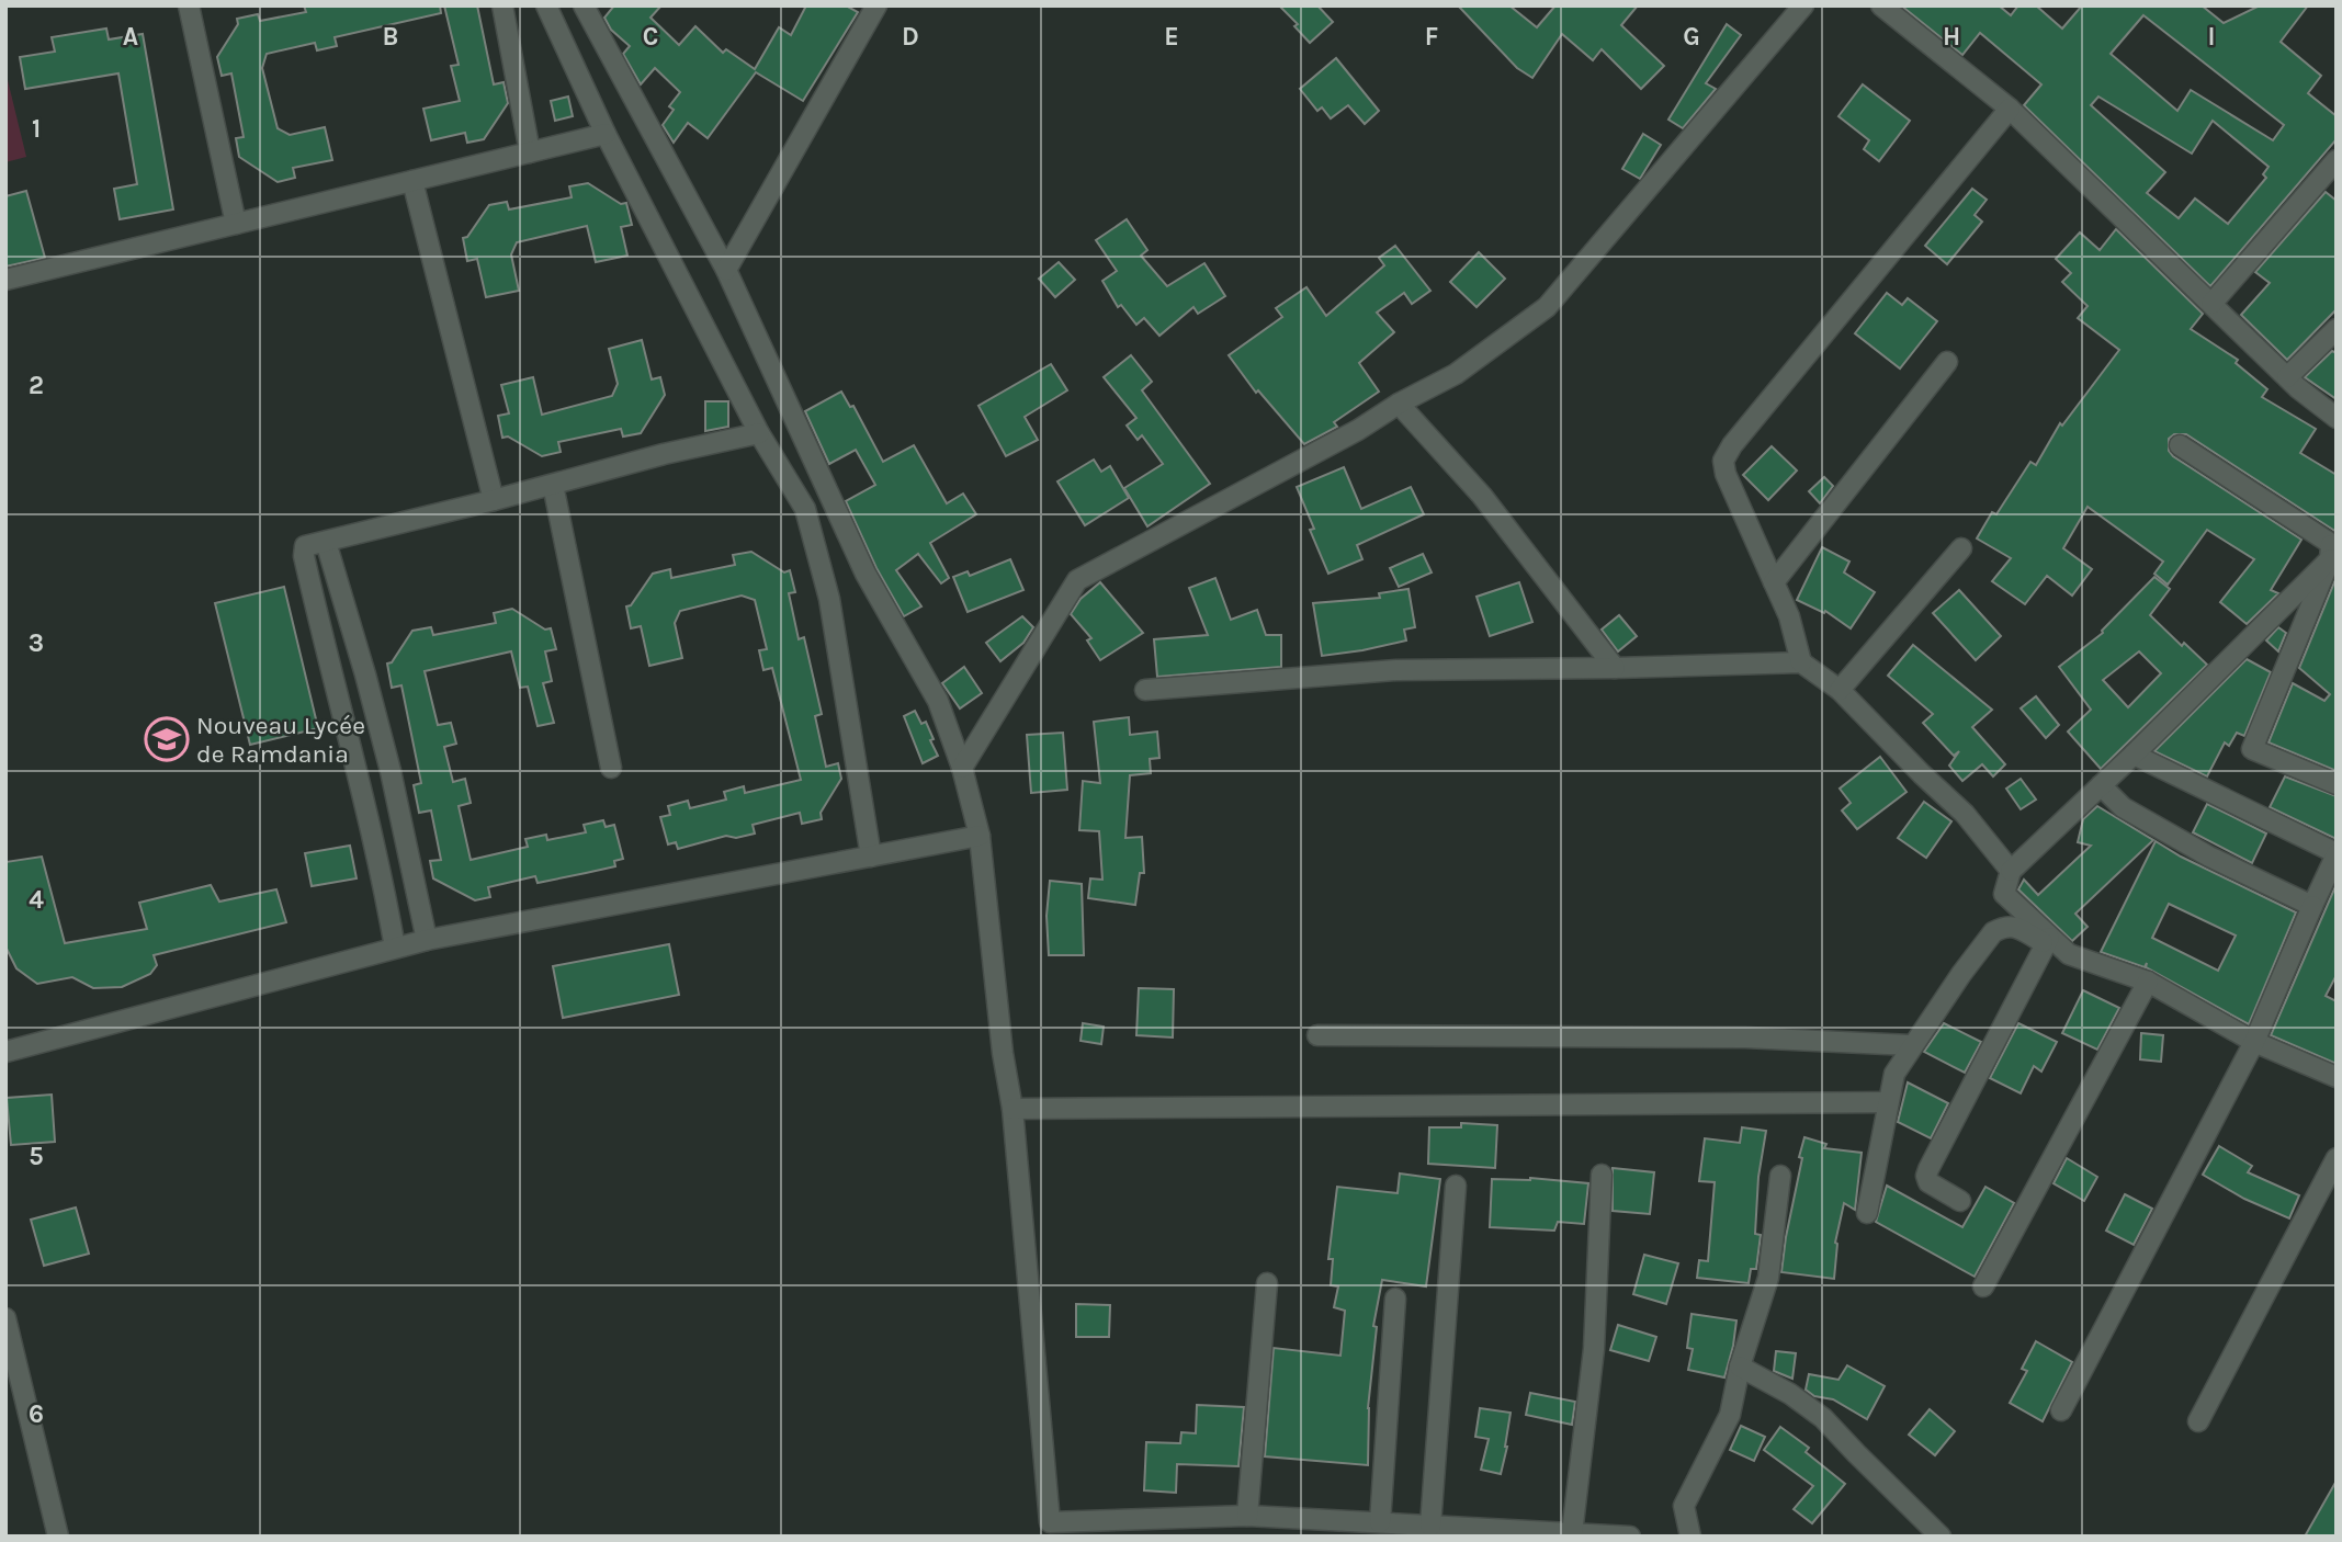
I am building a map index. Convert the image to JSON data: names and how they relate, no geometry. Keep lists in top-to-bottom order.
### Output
{
  "places": {
    "school or university": ["Nouveau Lycée de Ramdania"]
  },
  "grid": {
    "columns": [
      "A",
      "B",
      "C",
      "D",
      "E",
      "F",
      "G",
      "H",
      "I"
    ],
    "rows": [
      "1",
      "2",
      "3",
      "4",
      "5",
      "6"
    ]
  }
}
